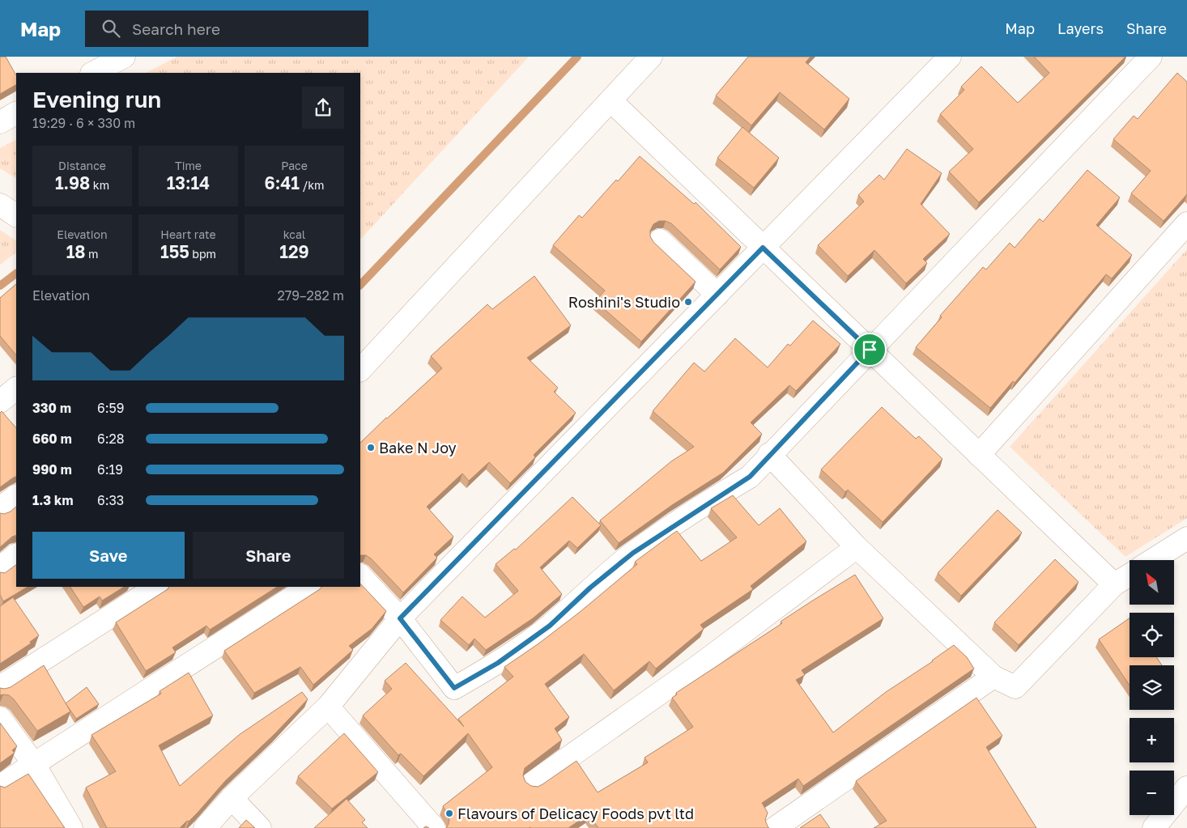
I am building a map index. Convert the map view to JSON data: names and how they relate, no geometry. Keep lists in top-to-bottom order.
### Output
{
  "places": ["Roshini's Studio", "Bake N Joy", "Flavours of Delicacy Foods pvt ltd"],
  "north": "top left",
  "page": {
    "header": "Map",
    "search": "Search here",
    "nav": ["Map", "Layers", "Share"],
    "heading": ["Evening run", "19:29 · 6 × 330 m"],
    "stats": [
      ["Distance", "1.98 km"],
      ["Time", "13:14"],
      ["Pace", "6:41 /km"],
      ["Elevation", "18 m"],
      ["Heart rate", "155 bpm"],
      ["kcal", "129"]
    ],
    "chart": ["Elevation", "279–282 m"],
    "list": [
      {
        "name": "330 m",
        "note": "6:59"
      },
      {
        "name": "660 m",
        "note": "6:28"
      },
      {
        "name": "990 m",
        "note": "6:19"
      },
      {
        "name": "1.3 km",
        "note": "6:33"
      }
    ],
    "buttons": ["Save", "Share"],
    "map_buttons": ["+", "−"]
  }
}
